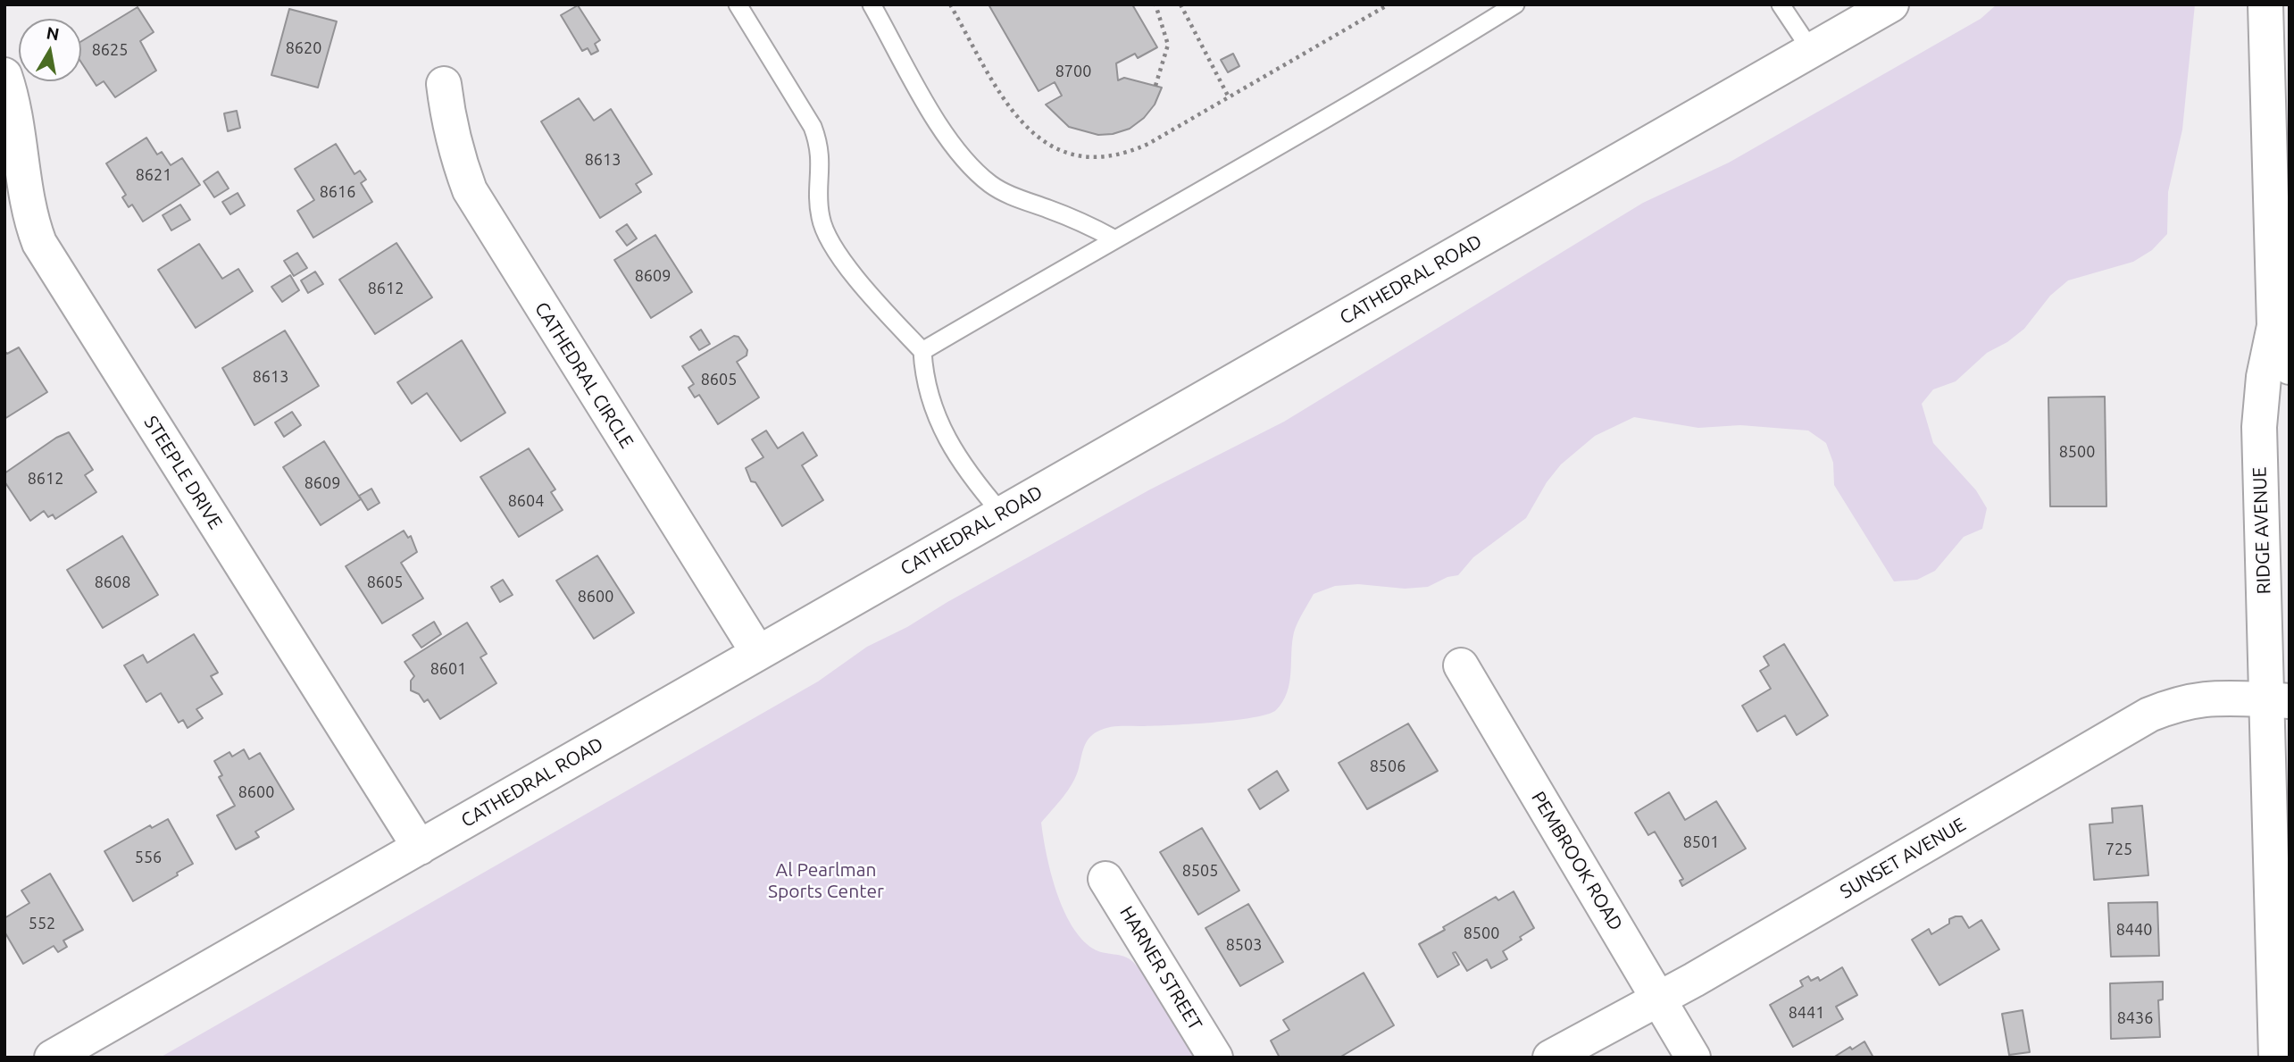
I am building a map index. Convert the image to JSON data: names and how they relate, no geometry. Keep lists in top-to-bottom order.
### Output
{
  "streets": {
    "street": [
      "CATHEDRAL ROAD",
      "CATHEDRAL CIRCLE",
      "STEEPLE DRIVE",
      "RIDGE AVENUE",
      "SUNSET AVENUE",
      "PEMBROOK ROAD",
      "HARNER STREET"
    ]
  },
  "crossings": [
    ["CATHEDRAL ROAD", "CATHEDRAL CIRCLE"],
    ["CATHEDRAL ROAD", "STEEPLE DRIVE"],
    ["RIDGE AVENUE", "SUNSET AVENUE"],
    ["SUNSET AVENUE", "PEMBROOK ROAD"]
  ],
  "parks": ["Al Pearlman Sports Center"],
  "house_numbers": [
    "8620",
    "8625",
    "8700",
    "8613",
    "8621",
    "8616",
    "8609",
    "8612",
    "8613",
    "8605",
    "8500",
    "8612",
    "8609",
    "8604",
    "8608",
    "8605",
    "8600",
    "8601",
    "8506",
    "8600",
    "8501",
    "725",
    "556",
    "8505",
    "552",
    "8440",
    "8500",
    "8503",
    "8441",
    "8436"
  ],
  "north": "top"
}
